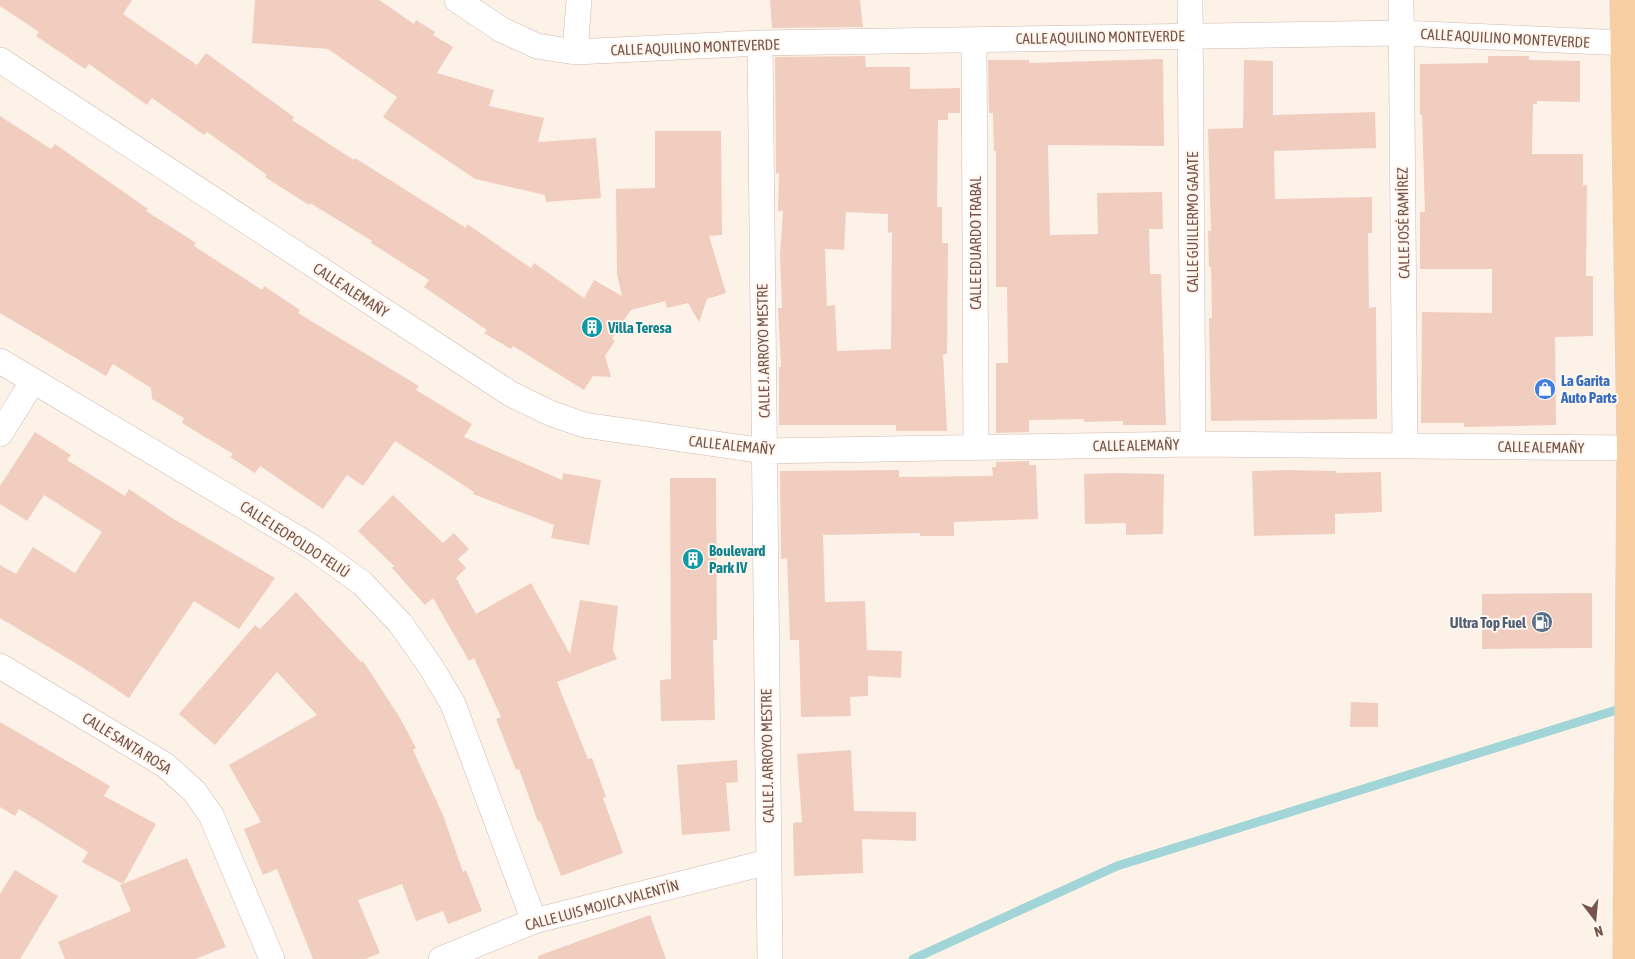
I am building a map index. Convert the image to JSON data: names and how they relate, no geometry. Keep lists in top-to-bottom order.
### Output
{
  "streets": {
    "street": [
      "CALLE AQUILINO MONTEVERDE",
      "CALLE GUILLERMO GAJATE",
      "CALLE JOSÉ RAMÍREZ",
      "CALLE EDUARDO TRABAL",
      "CALLE ALEMAÑY",
      "CALLE J. ARROYO MESTRE",
      "CALLE LEOPOLDO FELIÚ",
      "CALLE SANTA ROSA",
      "CALLE LUIS MOJICA VALENTÍN"
    ]
  },
  "crossings": [
    ["CALLE AQUILINO MONTEVERDE", "CALLE GUILLERMO GAJATE"],
    ["CALLE AQUILINO MONTEVERDE", "CALLE JOSÉ RAMÍREZ"],
    ["CALLE AQUILINO MONTEVERDE", "CALLE EDUARDO TRABAL"],
    ["CALLE AQUILINO MONTEVERDE", "CALLE J. ARROYO MESTRE"],
    ["CALLE GUILLERMO GAJATE", "CALLE ALEMAÑY"],
    ["CALLE JOSÉ RAMÍREZ", "CALLE ALEMAÑY"],
    ["CALLE EDUARDO TRABAL", "CALLE ALEMAÑY"],
    ["CALLE ALEMAÑY", "CALLE J. ARROYO MESTRE"],
    ["CALLE J. ARROYO MESTRE", "CALLE LUIS MOJICA VALENTÍN"],
    ["CALLE LEOPOLDO FELIÚ", "CALLE LUIS MOJICA VALENTÍN"]
  ],
  "places": {
    "building": ["Villa Teresa", "Boulevard Park IV"],
    "shop": ["La Garita Auto Parts"],
    "fuel station": ["Ultra Top Fuel"]
  },
  "north": "bottom"
}
